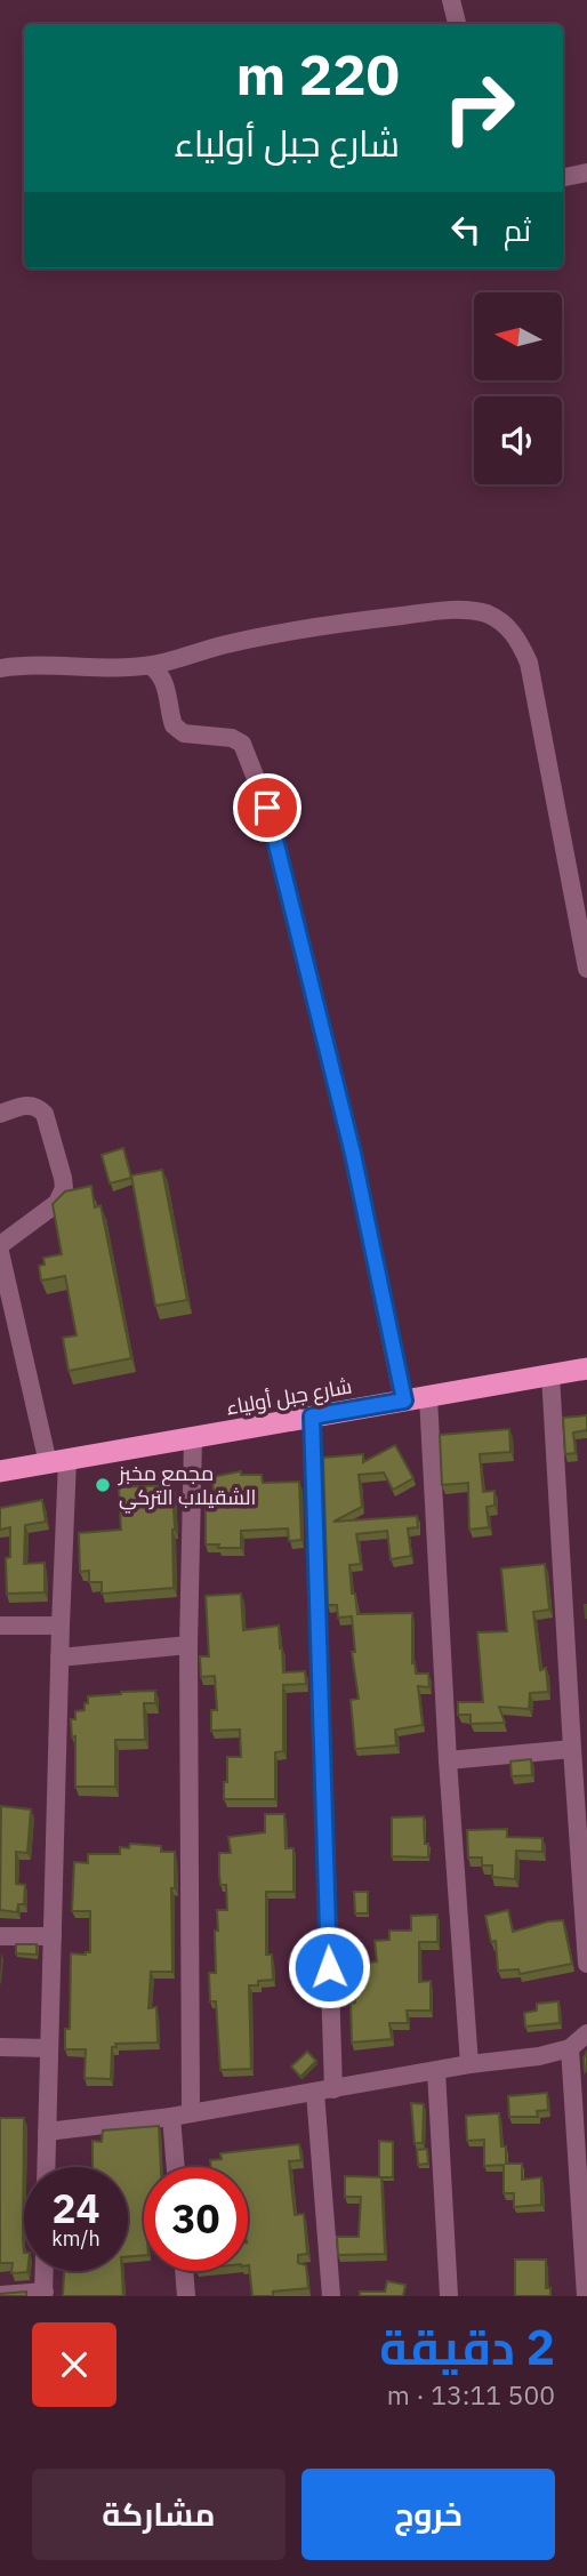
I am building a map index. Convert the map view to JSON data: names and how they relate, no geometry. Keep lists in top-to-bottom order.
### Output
{
  "streets": {
    "highway": ["شارع جبل أولياء"]
  },
  "places": ["مجمع مخبز الشقيلاب التركي"],
  "north": "left",
  "page": {
    "turn": ["220 m", "شارع جبل أولياء"],
    "then": "ثم",
    "speed": "24 km/h",
    "limit": "30",
    "heading": ["2 دقيقة", "500 m · 13:11"],
    "buttons": ["خروج", "مشاركة"]
  }
}
